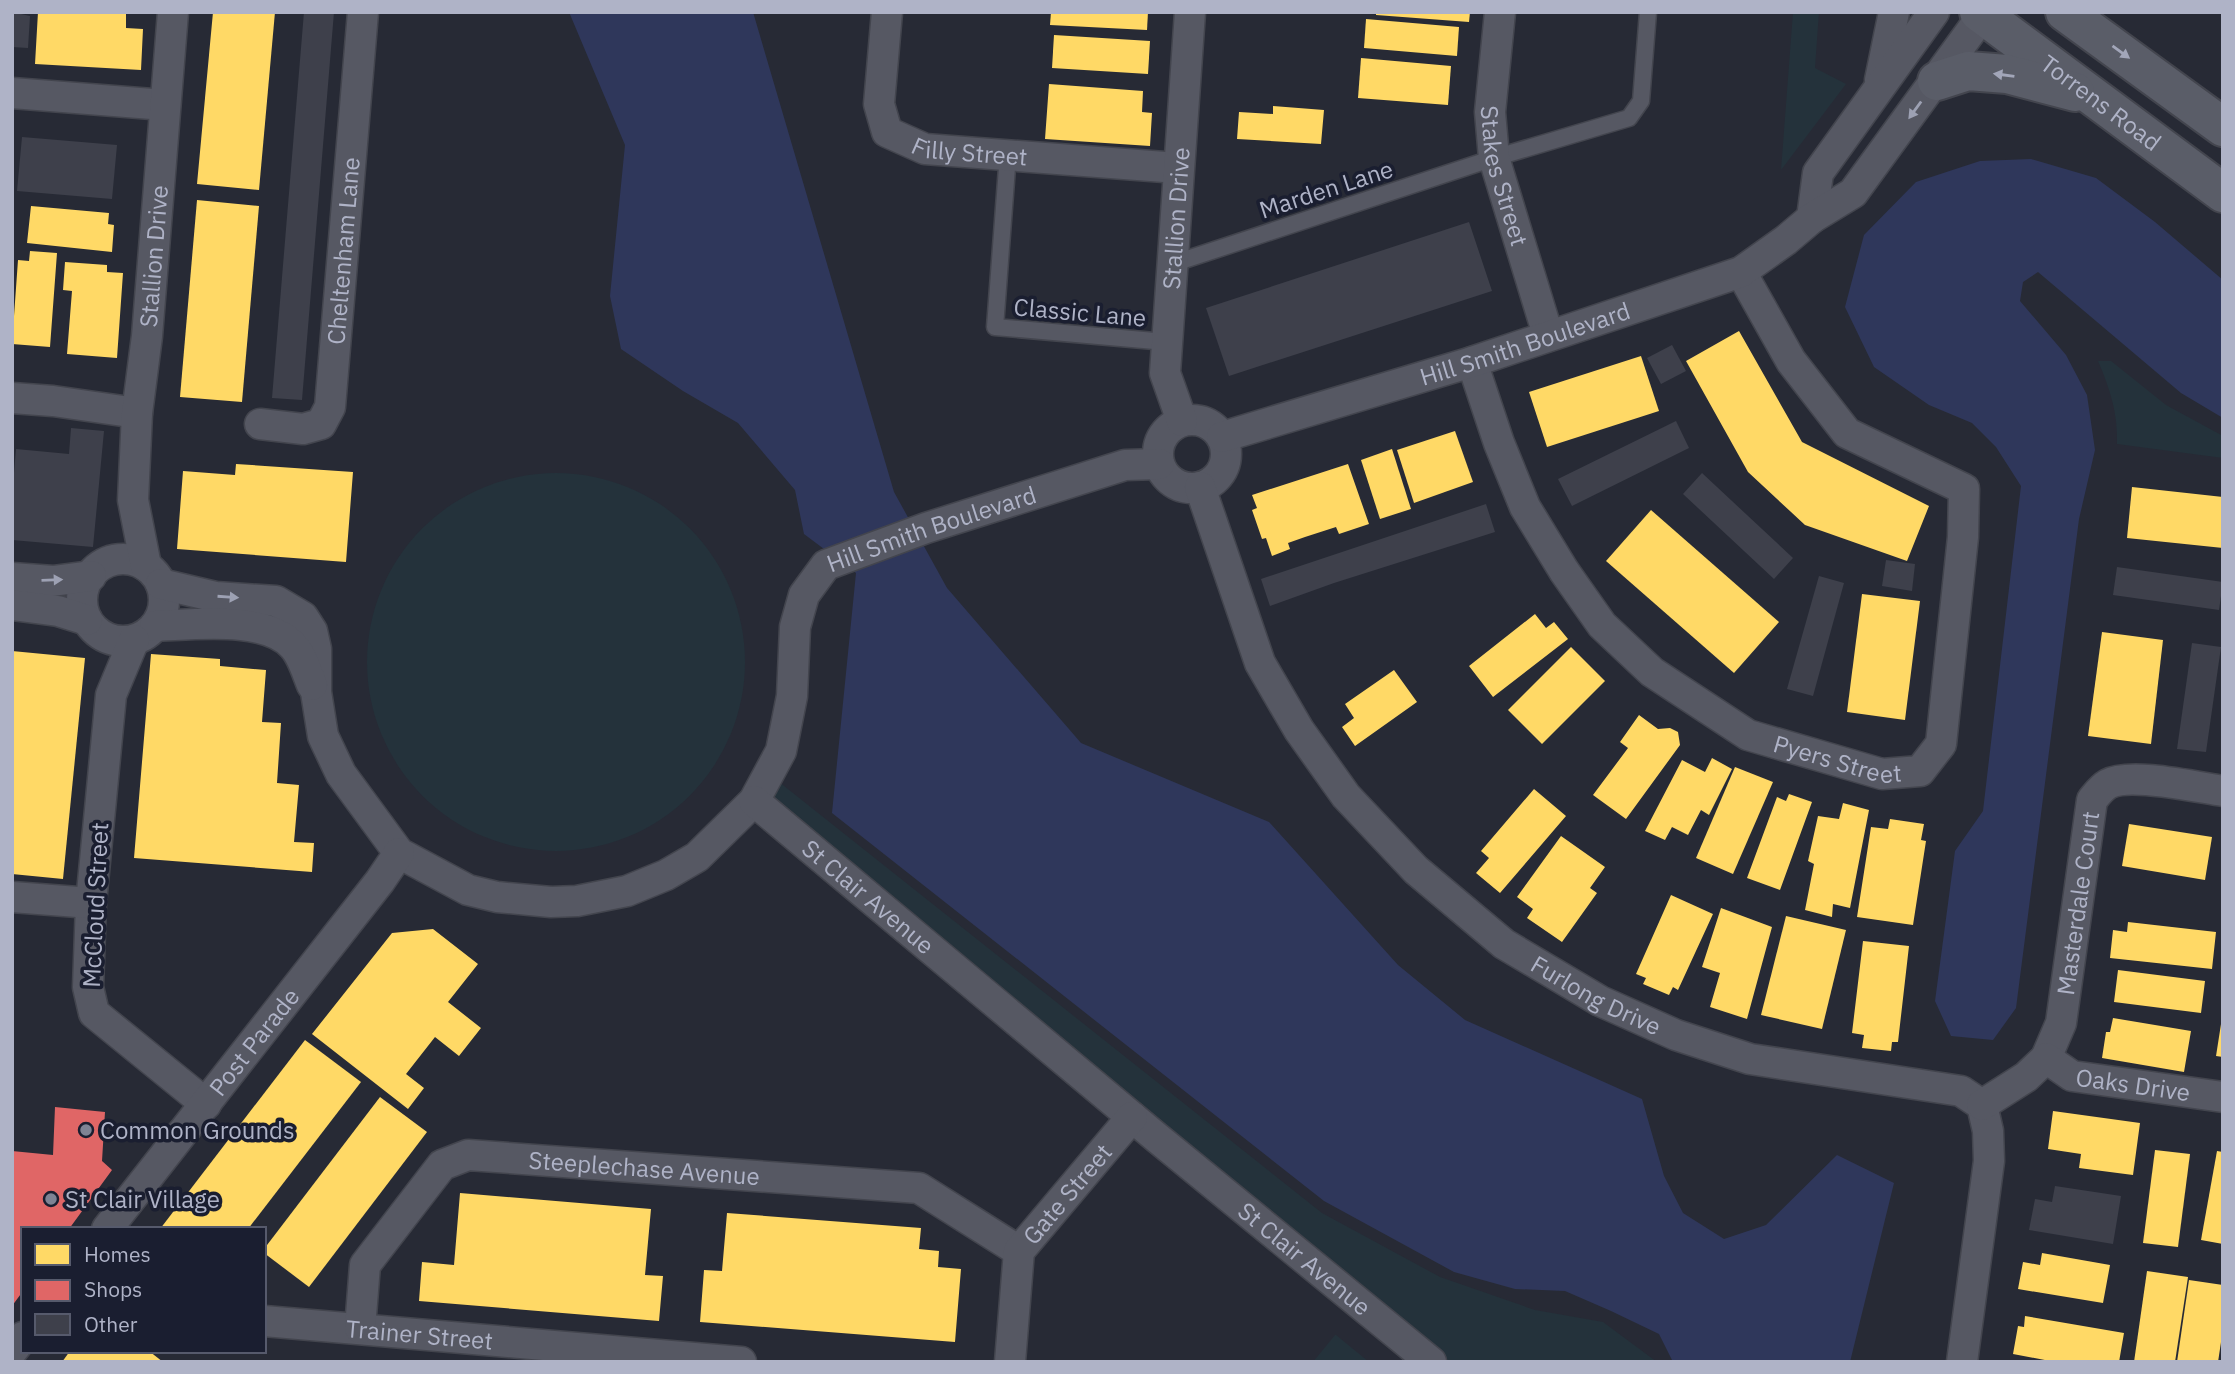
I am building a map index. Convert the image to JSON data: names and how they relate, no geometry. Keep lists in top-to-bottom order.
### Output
{
  "streets": {
    "main road": ["Torrens Road"],
    "street": [
      "Filly Street",
      "Stakes Street",
      "Stallion Drive",
      "Cheltenham Lane",
      "Hill Smith Boulevard",
      "Pyers Street",
      "St Clair Avenue",
      "Masterdale Court",
      "McCloud Street",
      "Furlong Drive",
      "Post Parade",
      "Oaks Drive",
      "Steeplechase Avenue",
      "Gate Street",
      "Trainer Street"
    ],
    "lane": ["Marden Lane", "Classic Lane"]
  },
  "crossings": [
    ["Torrens Road", "Hill Smith Boulevard"],
    ["Filly Street", "Stallion Drive"],
    ["Filly Street", "Classic Lane"],
    ["Stakes Street", "Marden Lane"],
    ["Stakes Street", "Hill Smith Boulevard"],
    ["Marden Lane", "Stallion Drive"],
    ["Stallion Drive", "Classic Lane"],
    ["Stallion Drive", "Hill Smith Boulevard"],
    ["Stallion Drive", "McCloud Street"],
    ["Stallion Drive", "Furlong Drive"],
    ["Hill Smith Boulevard", "Pyers Street"],
    ["Hill Smith Boulevard", "St Clair Avenue"],
    ["Hill Smith Boulevard", "Furlong Drive"],
    ["St Clair Avenue", "Gate Street"],
    ["Masterdale Court", "Oaks Drive"],
    ["McCloud Street", "Post Parade"],
    ["Furlong Drive", "Oaks Drive"],
    ["Steeplechase Avenue", "Gate Street"],
    ["Steeplechase Avenue", "Trainer Street"]
  ],
  "places": ["Common Grounds", "St Clair Village"],
  "legend": ["Homes", "Shops", "Other"]
}
